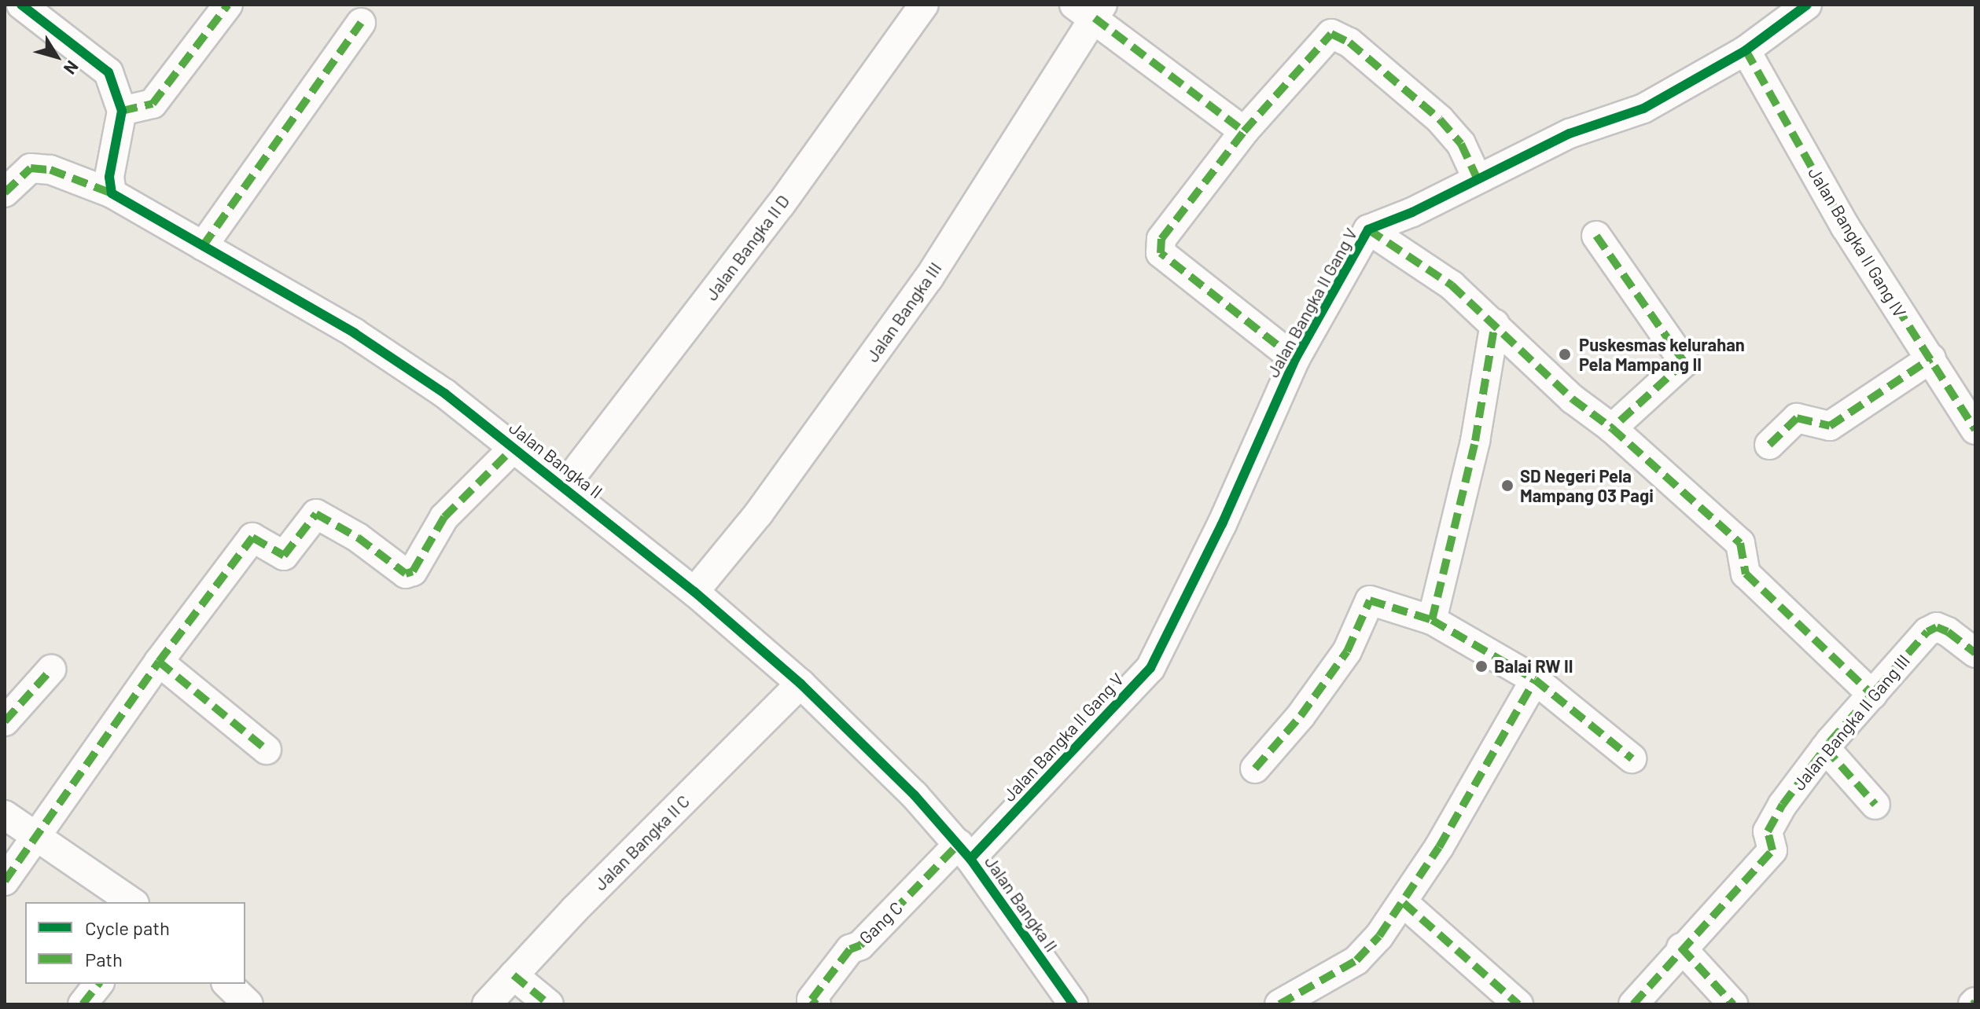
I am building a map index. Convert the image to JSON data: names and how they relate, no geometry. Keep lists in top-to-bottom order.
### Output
{
  "streets": {
    "street": [
      "Jalan Bangka II Gang IV",
      "Jalan Bangka II D",
      "Jalan Bangka II Gang V",
      "Jalan Bangka III",
      "Jalan Bangka II",
      "Jalan Bangka II Gang III",
      "Jalan Bangka II C",
      "Gang C"
    ]
  },
  "crossings": [
    ["Jalan Bangka II Gang IV", "Jalan Bangka II Gang V"],
    ["Jalan Bangka II D", "Jalan Bangka II"],
    ["Jalan Bangka II Gang V", "Jalan Bangka III"],
    ["Jalan Bangka II Gang V", "Jalan Bangka II"],
    ["Jalan Bangka II Gang V", "Jalan Bangka II Gang III"],
    ["Jalan Bangka II Gang V", "Gang C"],
    ["Jalan Bangka III", "Jalan Bangka II"],
    ["Jalan Bangka II", "Jalan Bangka II C"],
    ["Jalan Bangka II", "Gang C"]
  ],
  "places": ["Puskesmas kelurahan Pela Mampang II", "SD Negeri Pela Mampang 03 Pagi", "Balai RW II"],
  "legend": ["Cycle path", "Path"],
  "north": "bottom right"
}
